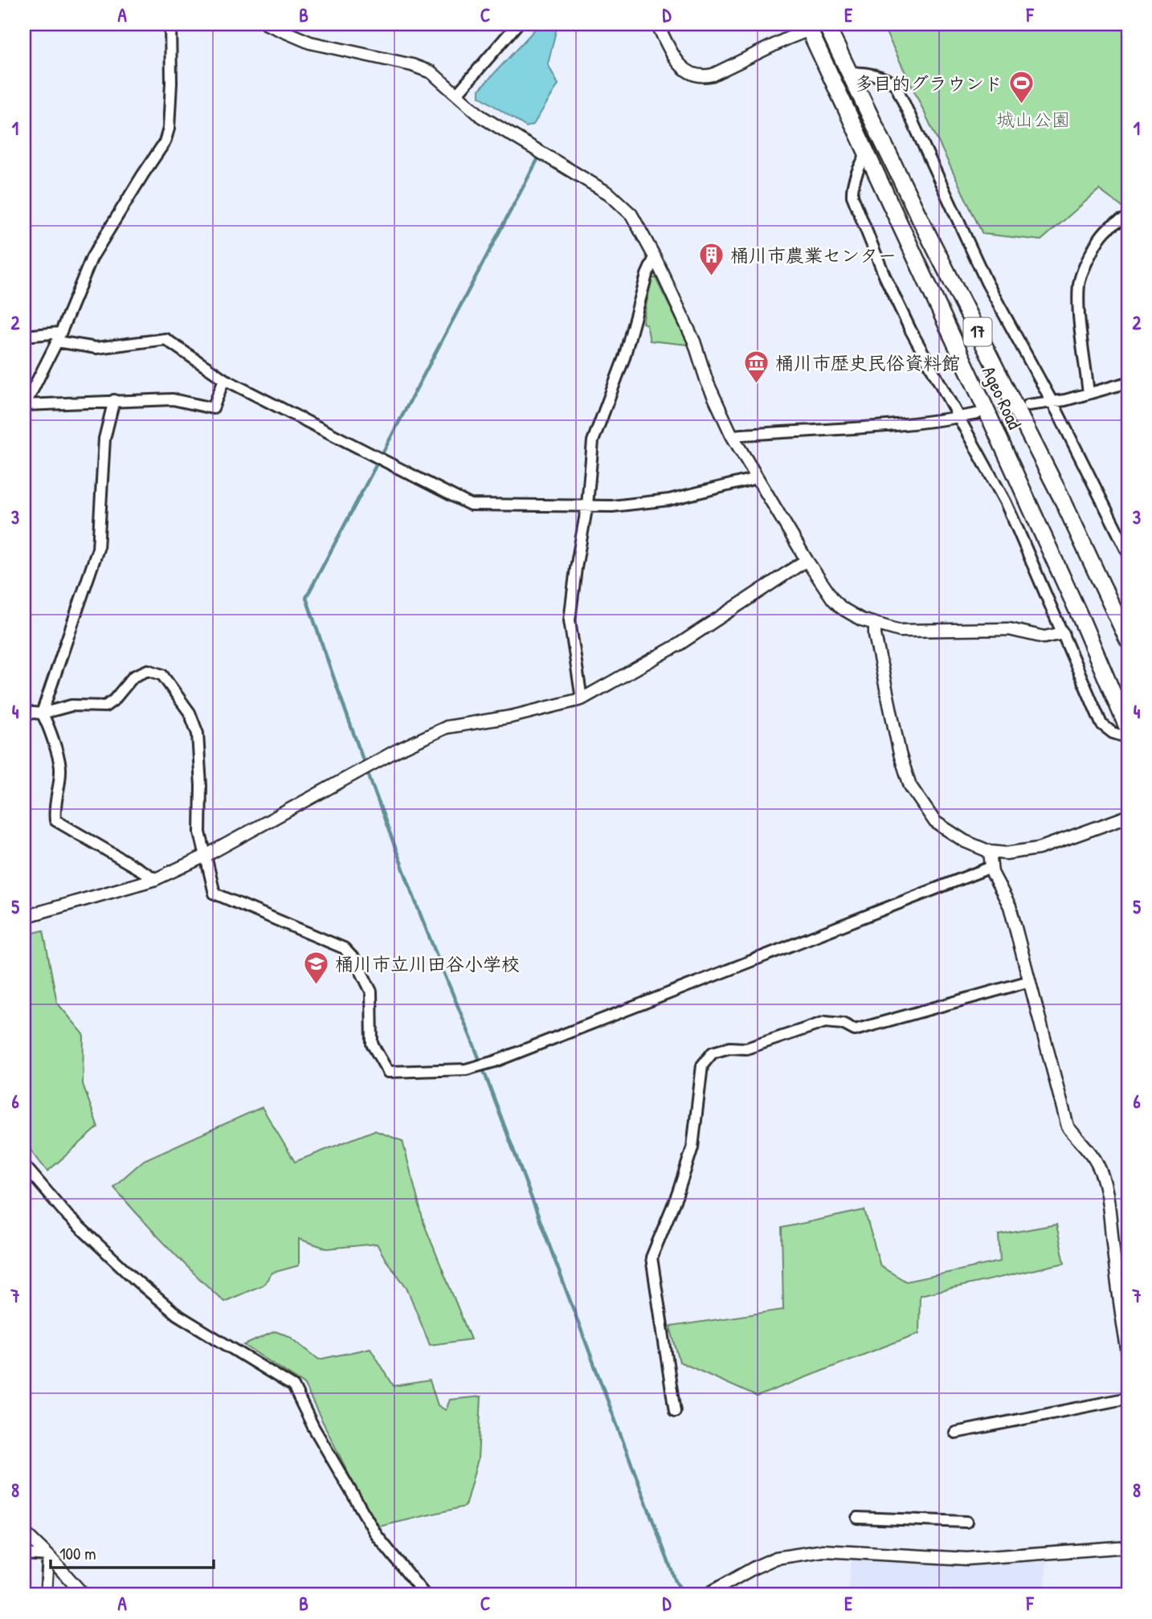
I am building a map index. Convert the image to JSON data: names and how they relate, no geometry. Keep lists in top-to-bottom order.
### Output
{
  "streets": {
    "highway": ["17", "Ageo Road"]
  },
  "parks": ["城山公園"],
  "places": {
    "sports": ["多目的グラウンド"],
    "building": ["桶川市農業センター"],
    "museum": ["桶川市歴史民俗資料館"],
    "school or university": ["桶川市立川田谷小学校"]
  },
  "scale_bar": "100 m",
  "grid": {
    "columns": [
      "A",
      "B",
      "C",
      "D",
      "E",
      "F"
    ],
    "rows": [
      "1",
      "2",
      "3",
      "4",
      "5",
      "6",
      "7",
      "8"
    ]
  }
}
